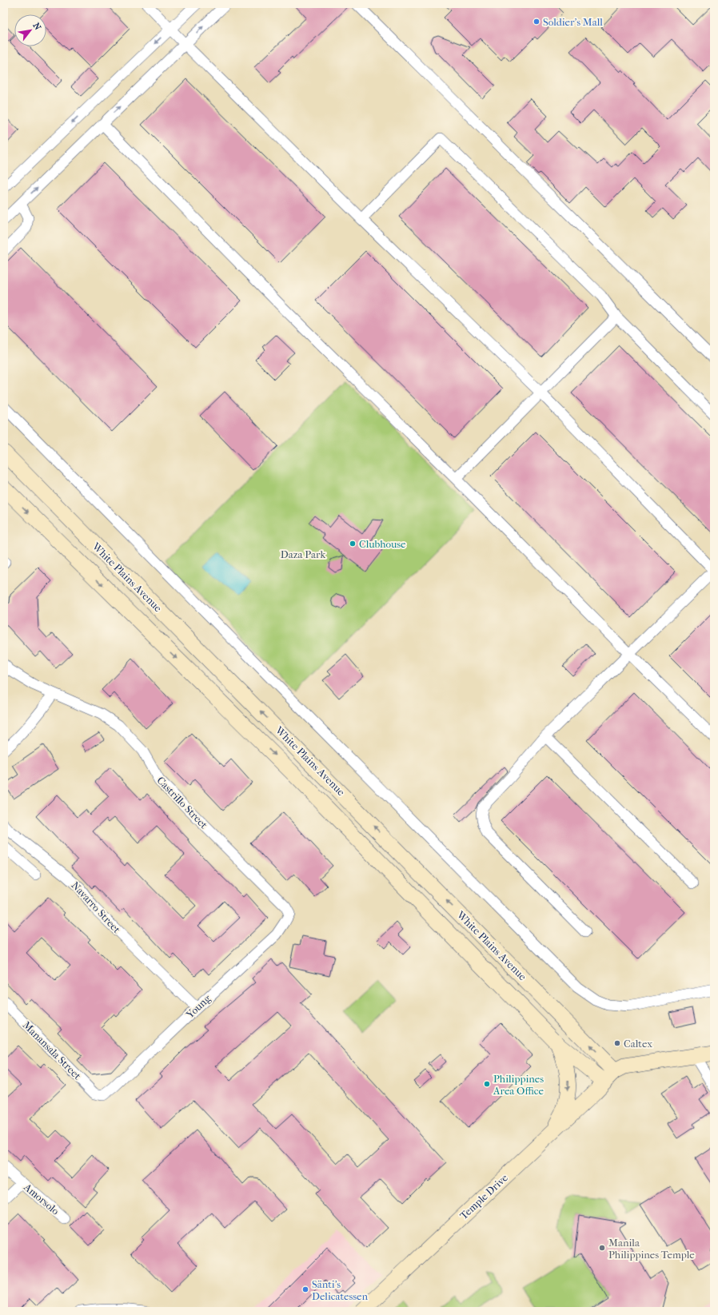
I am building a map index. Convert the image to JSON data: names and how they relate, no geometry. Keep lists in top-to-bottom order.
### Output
{
  "streets": {
    "street": [
      "White Plains Avenue",
      "Castrillo Street",
      "Navarro Street",
      "Young",
      "Manansala Street",
      "Temple Drive",
      "Amorsolo"
    ]
  },
  "crossings": [
    ["White Plains Avenue", "Temple Drive"],
    ["Castrillo Street", "Young"],
    ["Navarro Street", "Young"],
    ["Young", "Manansala Street"]
  ],
  "parks": ["Daza Park"],
  "places": [
    "Soldier's Mall",
    "Clubhouse",
    "Caltex",
    "Philippines Area Office",
    "Manila Philippines Temple",
    "Sänti's Delicatessen"
  ],
  "north": "top right"
}
